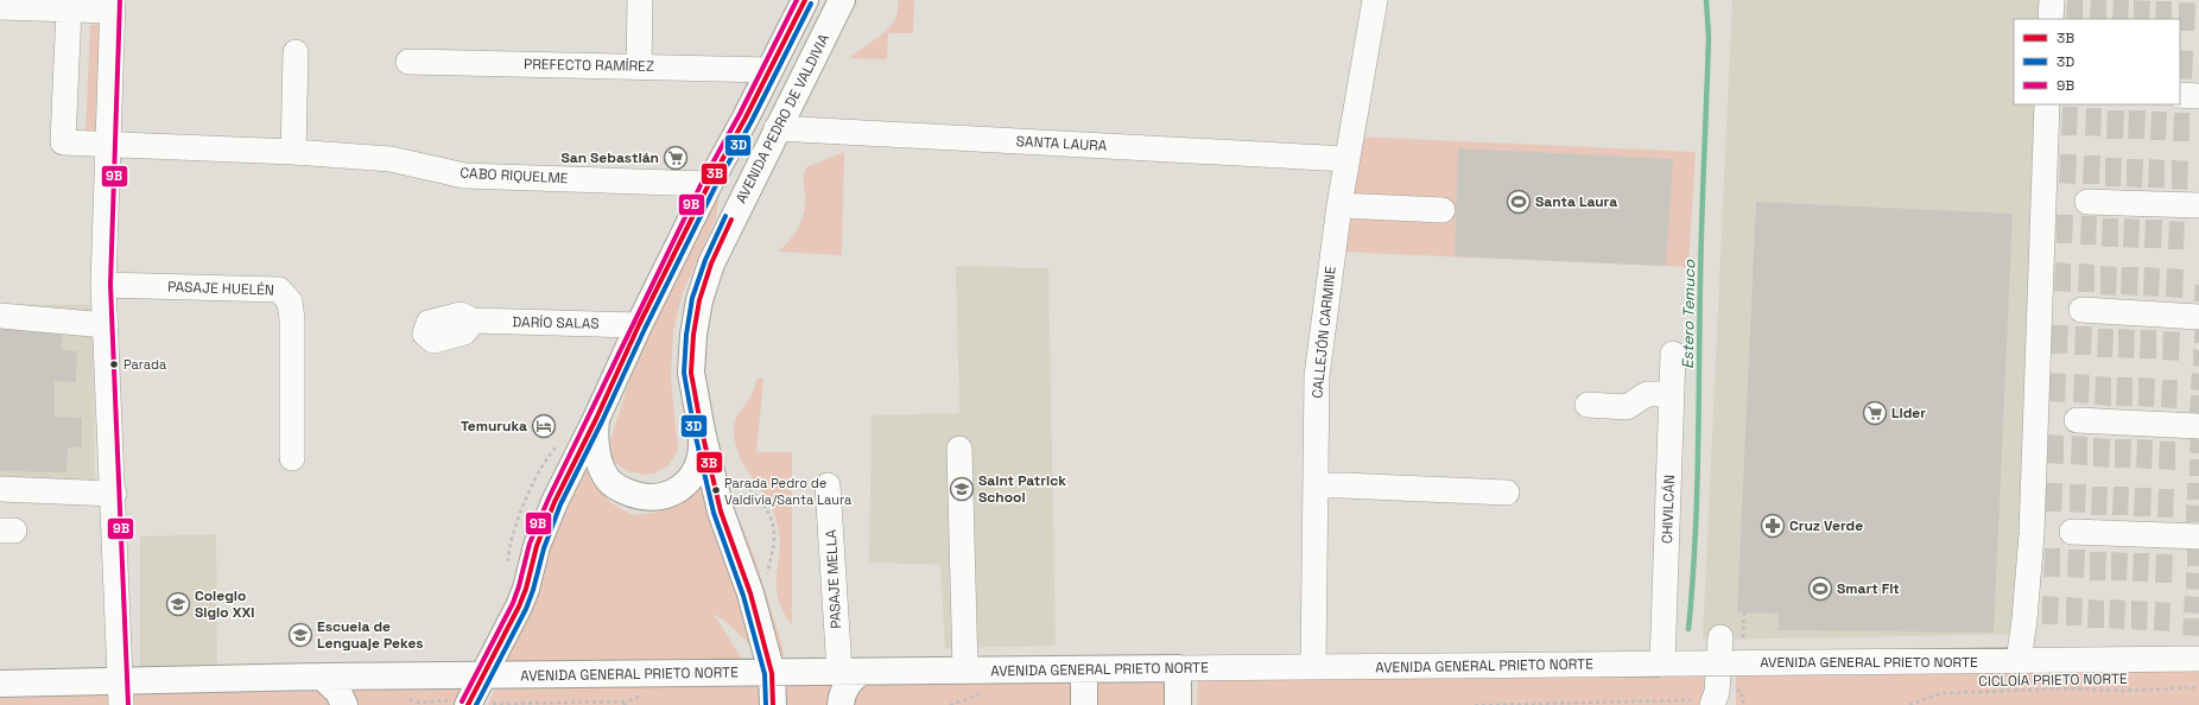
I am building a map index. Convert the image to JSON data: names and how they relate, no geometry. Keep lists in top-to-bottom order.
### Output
{
  "streets": {
    "main road": ["AVENIDA PEDRO DE VALDIVIA", "AVENIDA GENERAL PRIETO NORTE"],
    "street": [
      "PREFECTO RAMÍREZ",
      "SANTA LAURA",
      "CABO RIQUELME",
      "PASAJE HUELÉN",
      "DARÍO SALAS",
      "CALLEJÓN CARMINE",
      "CHIVILCÁN",
      "PASAJE MELLA"
    ],
    "path": ["CICLOÍA PRIETO NORTE"]
  },
  "crossings": [
    ["AVENIDA PEDRO DE VALDIVIA", "SANTA LAURA"],
    ["AVENIDA PEDRO DE VALDIVIA", "AVENIDA GENERAL PRIETO NORTE"],
    ["SANTA LAURA", "CALLEJÓN CARMINE"],
    ["CALLEJÓN CARMINE", "AVENIDA GENERAL PRIETO NORTE"],
    ["CHIVILCÁN", "AVENIDA GENERAL PRIETO NORTE"],
    ["PASAJE MELLA", "AVENIDA GENERAL PRIETO NORTE"]
  ],
  "water": ["Estero Temuco"],
  "places": {
    "supermarket": ["San Sebastián", "Lider"],
    "sports": ["Santa Laura", "Smart Fit"],
    "other": ["Parada", "Parada Pedro de Valdivia/Santa Laura"],
    "hotel": ["Temuruka"],
    "school or university": ["Saint Patrick School", "Colegio Siglo XXI", "Escuela de Lenguaje Pekes"],
    "pharmacy": ["Cruz Verde"]
  },
  "lines": ["transit line 3B", "transit line 9B", "transit line 3D"],
  "legend": ["3B", "3D", "9B"]
}
